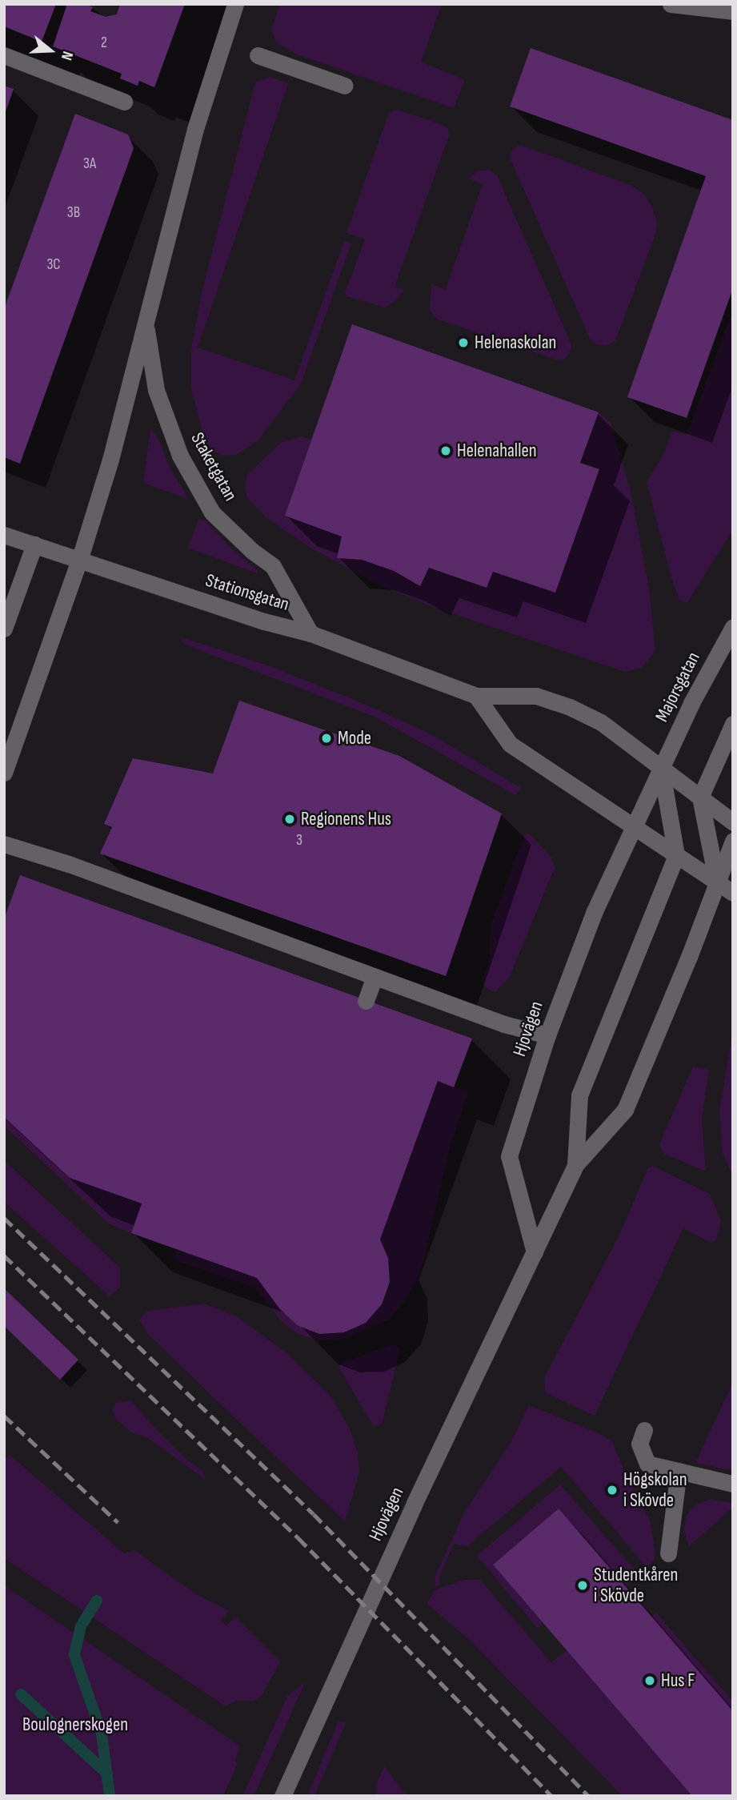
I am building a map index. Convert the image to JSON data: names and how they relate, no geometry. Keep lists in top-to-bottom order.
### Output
{
  "streets": {
    "main road": [
      "Staketgatan",
      "Stationsgatan",
      "Majorsgatan",
      "Hjovägen"
    ]
  },
  "crossings": [
    ["Staketgatan", "Stationsgatan"],
    ["Stationsgatan", "Majorsgatan"],
    ["Majorsgatan", "Hjovägen"]
  ],
  "parks": ["Boulognerskogen"],
  "places": [
    "Helenaskolan",
    "Helenahallen",
    "Mode",
    "Regionens Hus",
    "Högskolan i Skövde",
    "Studentkåren i Skövde",
    "Hus F"
  ],
  "house_numbers": [
    "2",
    "3A",
    "3B",
    "3C",
    "3"
  ],
  "north": "right"
}
